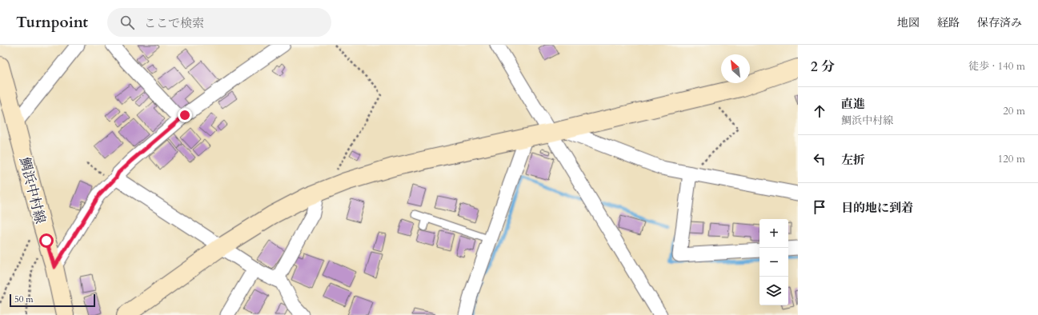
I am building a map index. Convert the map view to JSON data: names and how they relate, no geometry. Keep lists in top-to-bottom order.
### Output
{
  "streets": {
    "street": ["鯛浜中村線"]
  },
  "scale_bar": "50 m",
  "north": "top left",
  "page": {
    "header": "Turnpoint",
    "search": "ここで検索",
    "nav": ["地図", "経路", "保存済み"],
    "heading": ["2 分", "徒歩 · 140 m"],
    "list": [
      ["直進", "鯛浜中村線", "20 m"],
      ["左折", "120 m"],
      "目的地に到着"
    ],
    "map_buttons": ["+", "−"],
    "scale": "50 m"
  }
}
